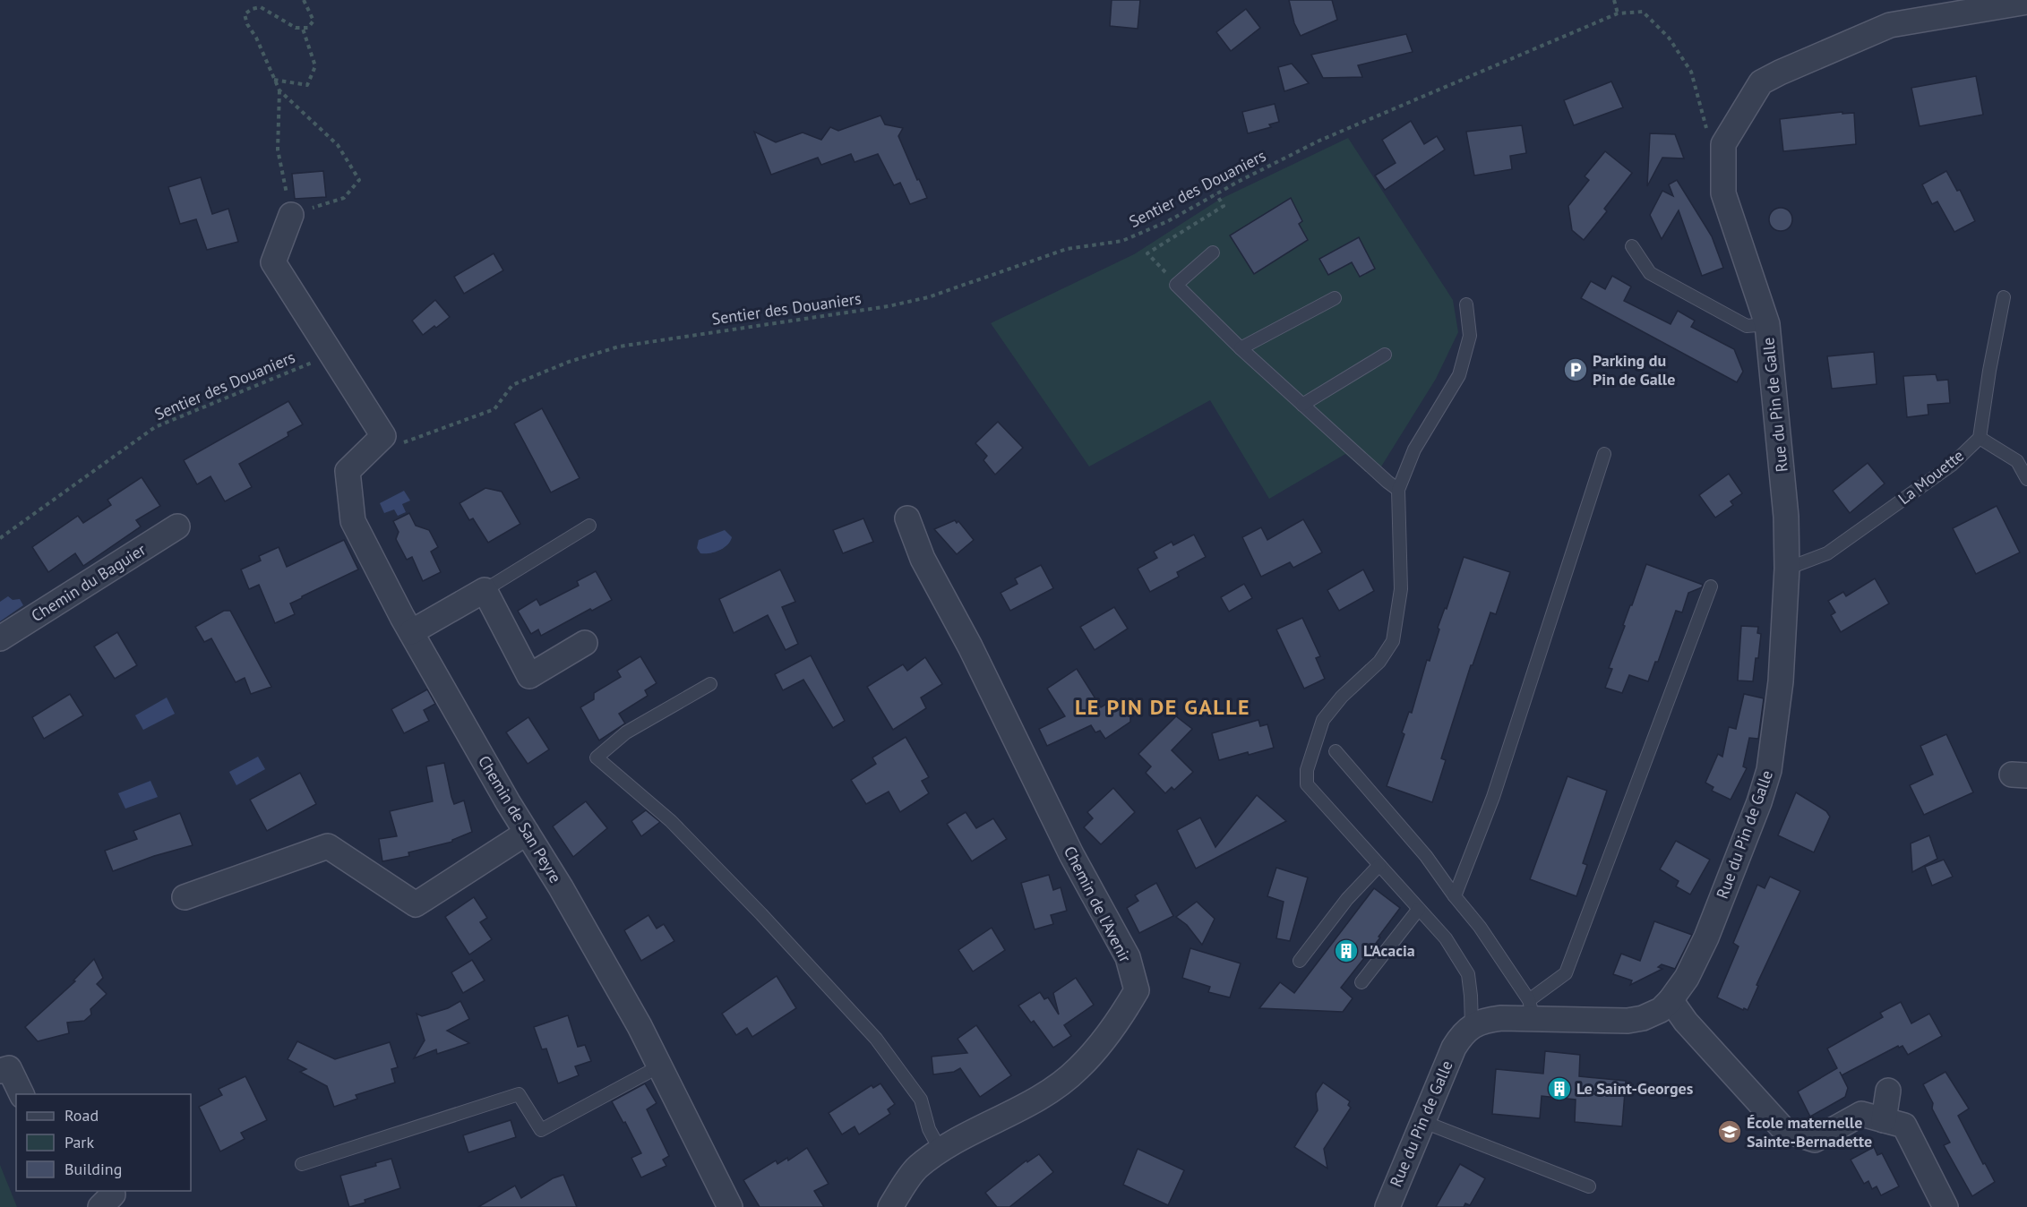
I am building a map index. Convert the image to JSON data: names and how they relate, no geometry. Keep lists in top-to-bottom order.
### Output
{
  "streets": {
    "street": [
      "Rue du Pin de Galle",
      "Chemin du Baguier",
      "Chemin de San Peyre",
      "Chemin de l'Avenir"
    ],
    "lane": ["La Mouette"],
    "path": ["Sentier des Douaniers"]
  },
  "crossings": [
    ["Sentier des Douaniers", "Chemin de San Peyre"],
    ["Rue du Pin de Galle", "La Mouette"]
  ],
  "districts": ["LE PIN DE GALLE"],
  "places": {
    "parking": ["Parking du Pin de Galle"],
    "building": ["L'Acacia", "Le Saint-Georges"],
    "school or university": ["École maternelle Sainte-Bernadette"]
  },
  "legend": ["Road", "Park", "Building"]
}
